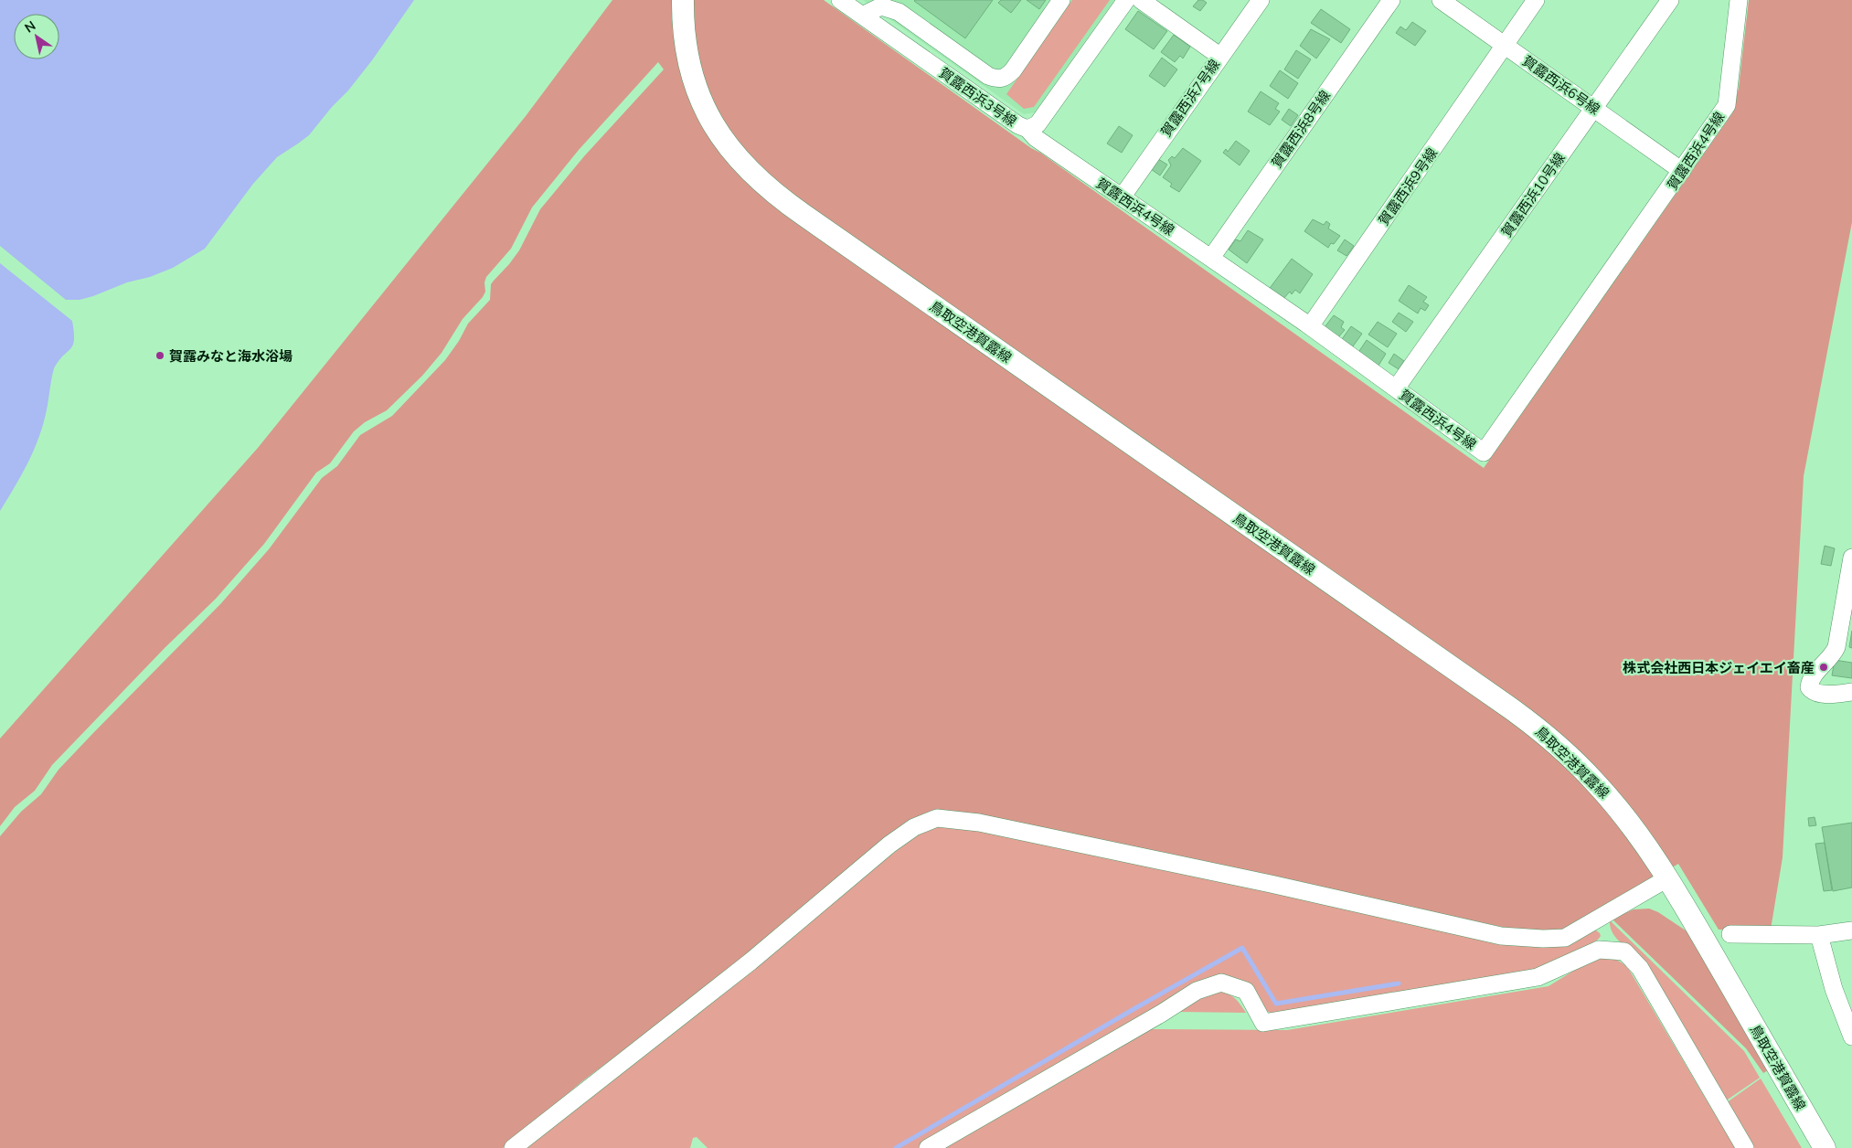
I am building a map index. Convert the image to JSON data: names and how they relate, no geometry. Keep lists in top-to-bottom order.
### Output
{
  "streets": {
    "main road": ["鳥取空港賀露線"],
    "street": [
      "賀露西浜6号線",
      "賀露西浜3号線",
      "賀露西浜7号線",
      "賀露西浜8号線",
      "賀露西浜4号線",
      "賀露西浜9号線",
      "賀露西浜10号線"
    ]
  },
  "crossings": [
    ["賀露西浜6号線", "賀露西浜4号線"],
    ["賀露西浜6号線", "賀露西浜9号線"],
    ["賀露西浜6号線", "賀露西浜10号線"],
    ["賀露西浜3号線", "賀露西浜4号線"],
    ["賀露西浜7号線", "賀露西浜4号線"],
    ["賀露西浜8号線", "賀露西浜4号線"],
    ["賀露西浜4号線", "賀露西浜9号線"],
    ["賀露西浜4号線", "賀露西浜10号線"]
  ],
  "places": ["賀露みなと海水浴場", "株式会社西日本ジェイエイ畜産"],
  "north": "top left"
}
